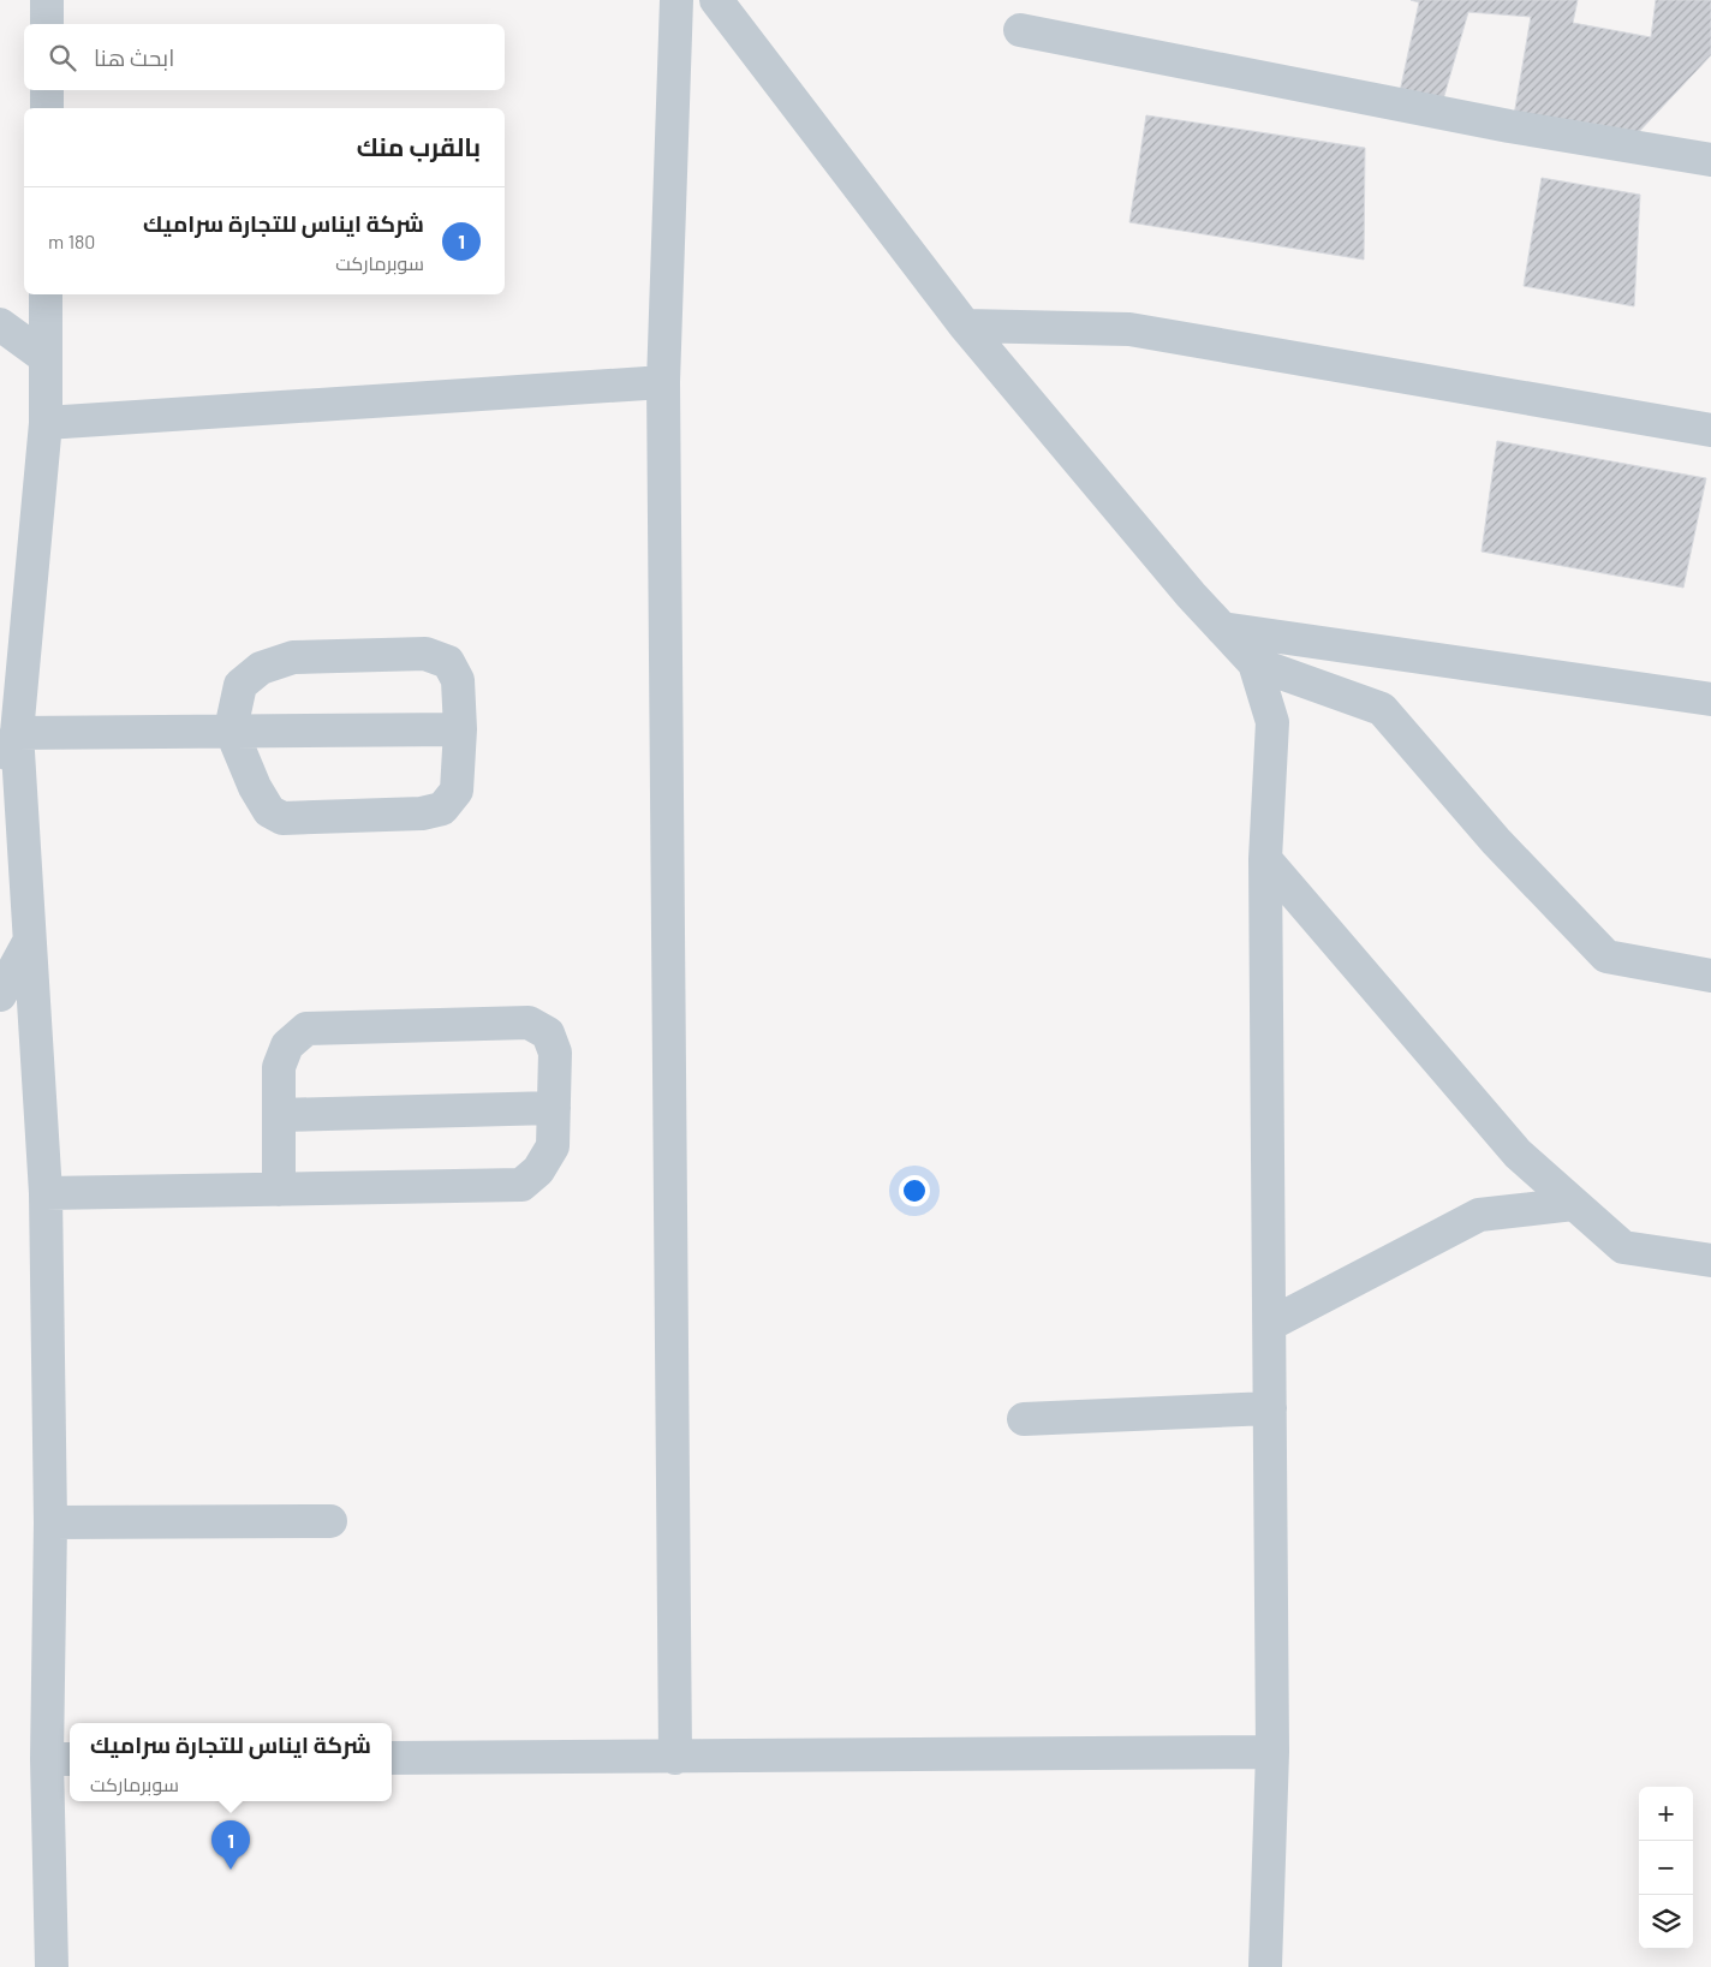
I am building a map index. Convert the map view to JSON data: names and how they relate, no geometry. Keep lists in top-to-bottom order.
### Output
{
  "page": {
    "search": "ابحث هنا",
    "heading": "بالقرب منك",
    "list": [
      {
        "mark": "1",
        "name": "شركة ايناس للتجارة سراميك",
        "note": "سوبرماركت",
        "value": "180 m"
      }
    ],
    "popup": ["شركة ايناس للتجارة سراميك", "سوبرماركت"],
    "map_buttons": ["+", "−"],
    "pins": "1"
  }
}
